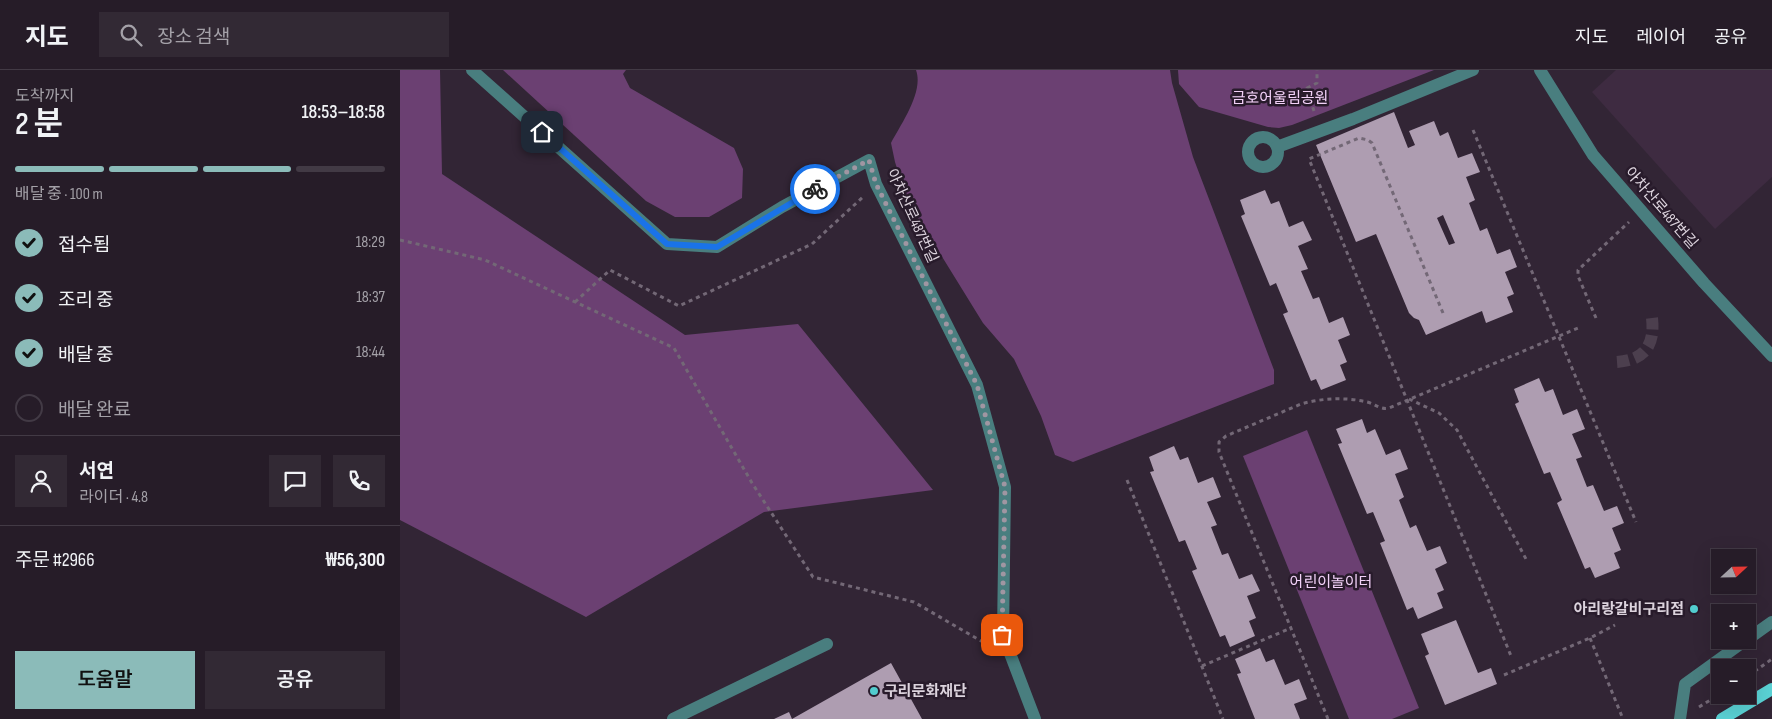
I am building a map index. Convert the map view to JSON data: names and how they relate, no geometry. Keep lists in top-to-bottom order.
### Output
{
  "streets": {
    "street": ["아차산로487번길"]
  },
  "parks": ["금호어울림공원", "어린이놀이터"],
  "places": ["아리랑갈비구리점", "구리문화재단"],
  "north": "right",
  "page": {
    "header": "지도",
    "search": "장소 검색",
    "nav": ["지도", "레이어", "공유"],
    "heading": ["2 분", "도착까지", "18:53–18:58"],
    "panel": [
      "서연",
      "라이더 · 4.8",
      "주문 #2966",
      "₩56,300"
    ],
    "bar": "배달 중 · 100 m",
    "list": [
      ["접수됨", "18:29"],
      ["조리 중", "18:37"],
      ["배달 중", "18:44"],
      "배달 완료"
    ],
    "map_buttons": ["+", "−"],
    "buttons": ["도움말", "공유"]
  }
}
